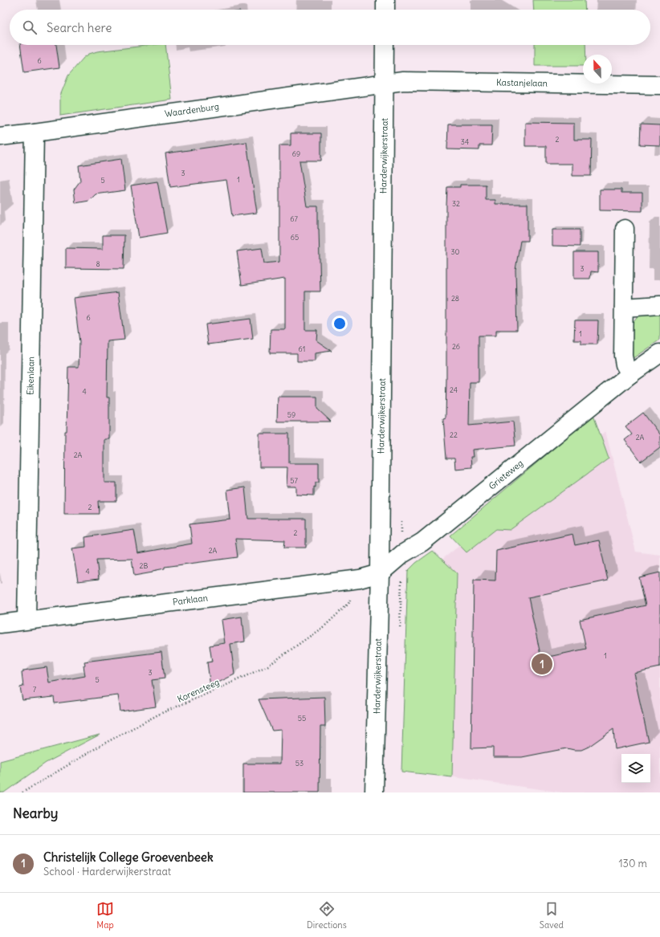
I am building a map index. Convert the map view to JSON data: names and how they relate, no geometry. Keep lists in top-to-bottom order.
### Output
{
  "streets": {
    "street": [
      "Kastanjelaan",
      "Waardenburg",
      "Harderwijkerstraat",
      "Eikenlaan",
      "Grieteweg",
      "Parklaan"
    ],
    "path": ["Korensteeg"]
  },
  "crossings": [
    ["Kastanjelaan", "Waardenburg"],
    ["Kastanjelaan", "Harderwijkerstraat"],
    ["Waardenburg", "Harderwijkerstraat"],
    ["Waardenburg", "Eikenlaan"],
    ["Harderwijkerstraat", "Grieteweg"],
    ["Harderwijkerstraat", "Parklaan"],
    ["Eikenlaan", "Parklaan"],
    ["Grieteweg", "Parklaan"],
    ["Parklaan", "Korensteeg"]
  ],
  "house_numbers": [
    "6",
    "2",
    "34",
    "69",
    "3",
    "1",
    "5",
    "32",
    "67",
    "65",
    "30",
    "8",
    "3",
    "28",
    "6",
    "1",
    "26",
    "61",
    "24",
    "4",
    "59",
    "22",
    "2A",
    "2A",
    "57",
    "2",
    "2",
    "2A",
    "2B",
    "4",
    "1",
    "3",
    "5",
    "7",
    "55",
    "53"
  ],
  "north": "top",
  "page": {
    "search": "Search here",
    "pins": "1",
    "heading": "Nearby",
    "list": [
      {
        "mark": "1",
        "name": "Christelijk College Groevenbeek",
        "note": "School · Harderwijkerstraat",
        "value": "130 m"
      }
    ],
    "nav": ["Map", "Directions", "Saved"]
  }
}
